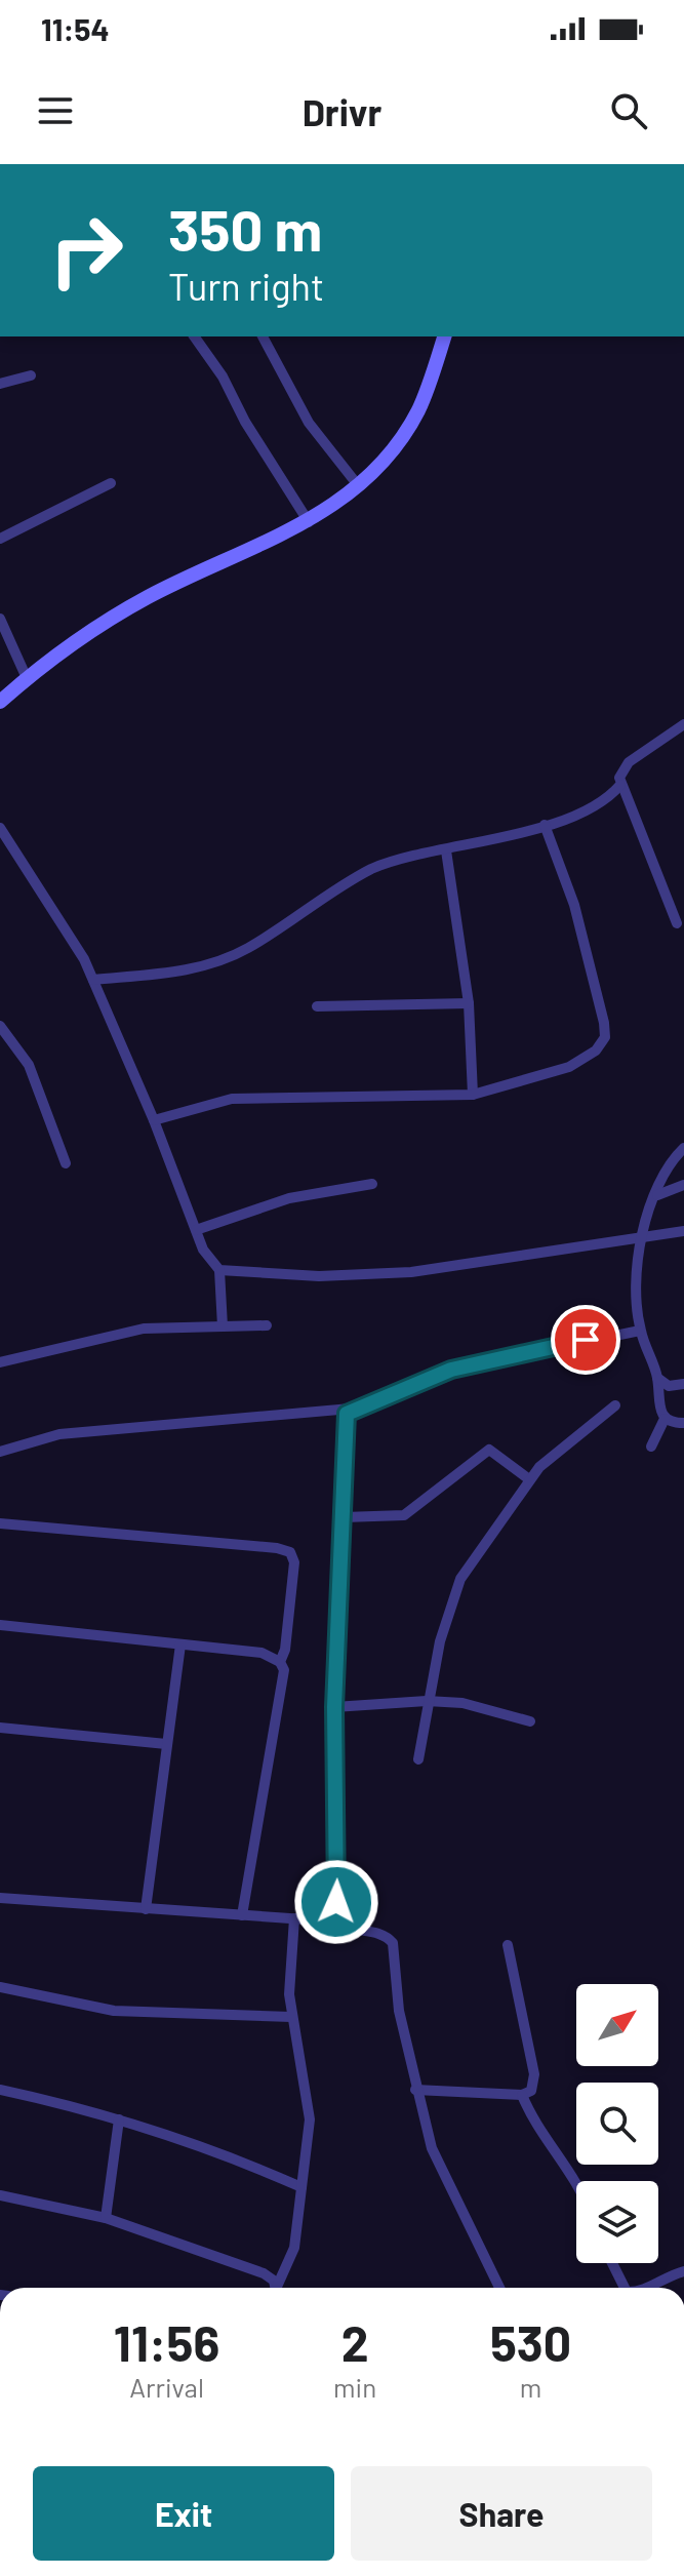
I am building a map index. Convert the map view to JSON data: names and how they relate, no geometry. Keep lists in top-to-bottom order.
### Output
{
  "north": "top right",
  "page": {
    "status": "11:54",
    "header": "Drivr",
    "turn": ["350 m", "Turn right"],
    "eta": [
      "11:56",
      "Arrival",
      "2",
      "min",
      "530",
      "m"
    ],
    "buttons": ["Exit", "Share"]
  }
}
